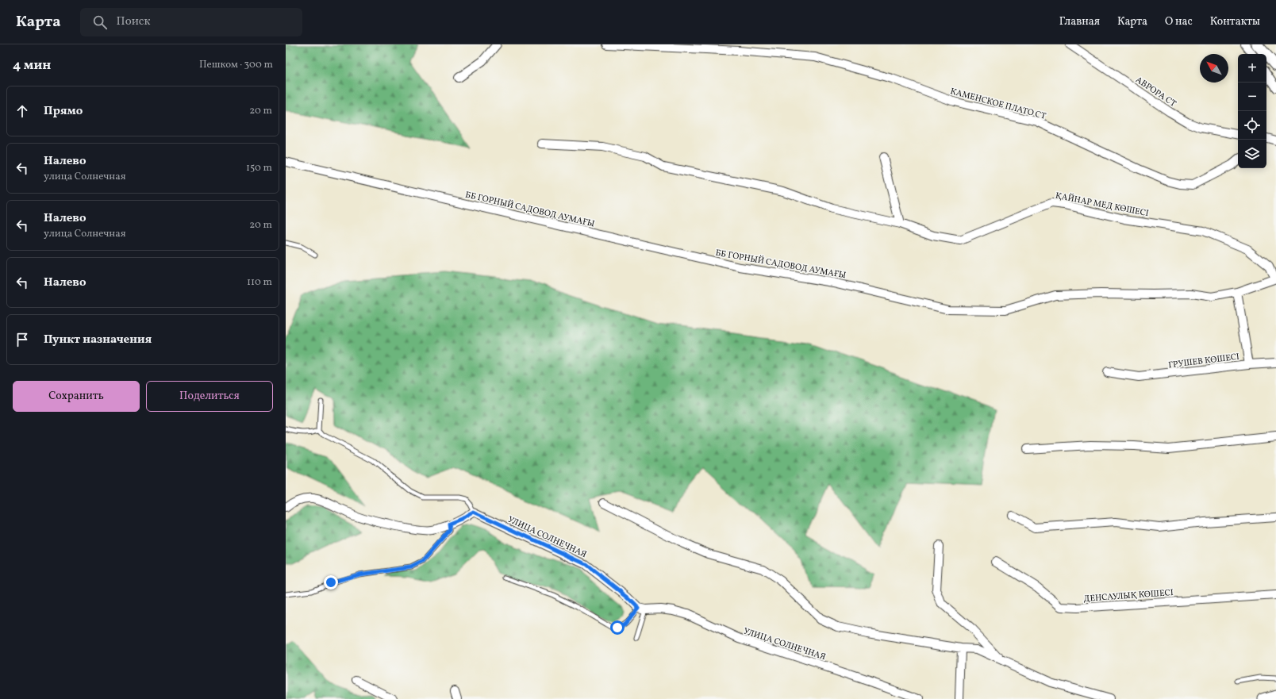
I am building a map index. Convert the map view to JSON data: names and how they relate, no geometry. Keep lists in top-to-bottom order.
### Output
{
  "streets": {
    "street": [
      "АВРОРА СТ",
      "КАМЕНСКОЕ ПЛАТО СТ",
      "ҚАЙНАР МЕД КӨШЕСІ",
      "ББ ГОРНЫЙ САДОВОД АУМАҒЫ",
      "ГРУШЕВ КӨШЕСІ",
      "УЛИЦА СОЛНЕЧНАЯ",
      "ДЕНСАУЛЫҚ КӨШЕСІ"
    ]
  },
  "crossings": [
    ["ҚАЙНАР МЕД КӨШЕСІ", "ББ ГОРНЫЙ САДОВОД АУМАҒЫ"],
    ["ББ ГОРНЫЙ САДОВОД АУМАҒЫ", "ГРУШЕВ КӨШЕСІ"]
  ],
  "north": "top left",
  "page": {
    "header": "Карта",
    "search": "Поиск",
    "nav": [
      "Главная",
      "Карта",
      "О нас",
      "Контакты"
    ],
    "heading": ["4 мин", "Пешком · 300 m"],
    "map_buttons": ["+", "−"],
    "list": [
      ["Прямо", "20 m"],
      ["Налево", "улица Солнечная", "150 m"],
      ["Налево", "улица Солнечная", "20 m"],
      ["Налево", "110 m"],
      "Пункт назначения"
    ],
    "buttons": ["Сохранить", "Поделиться"]
  }
}
